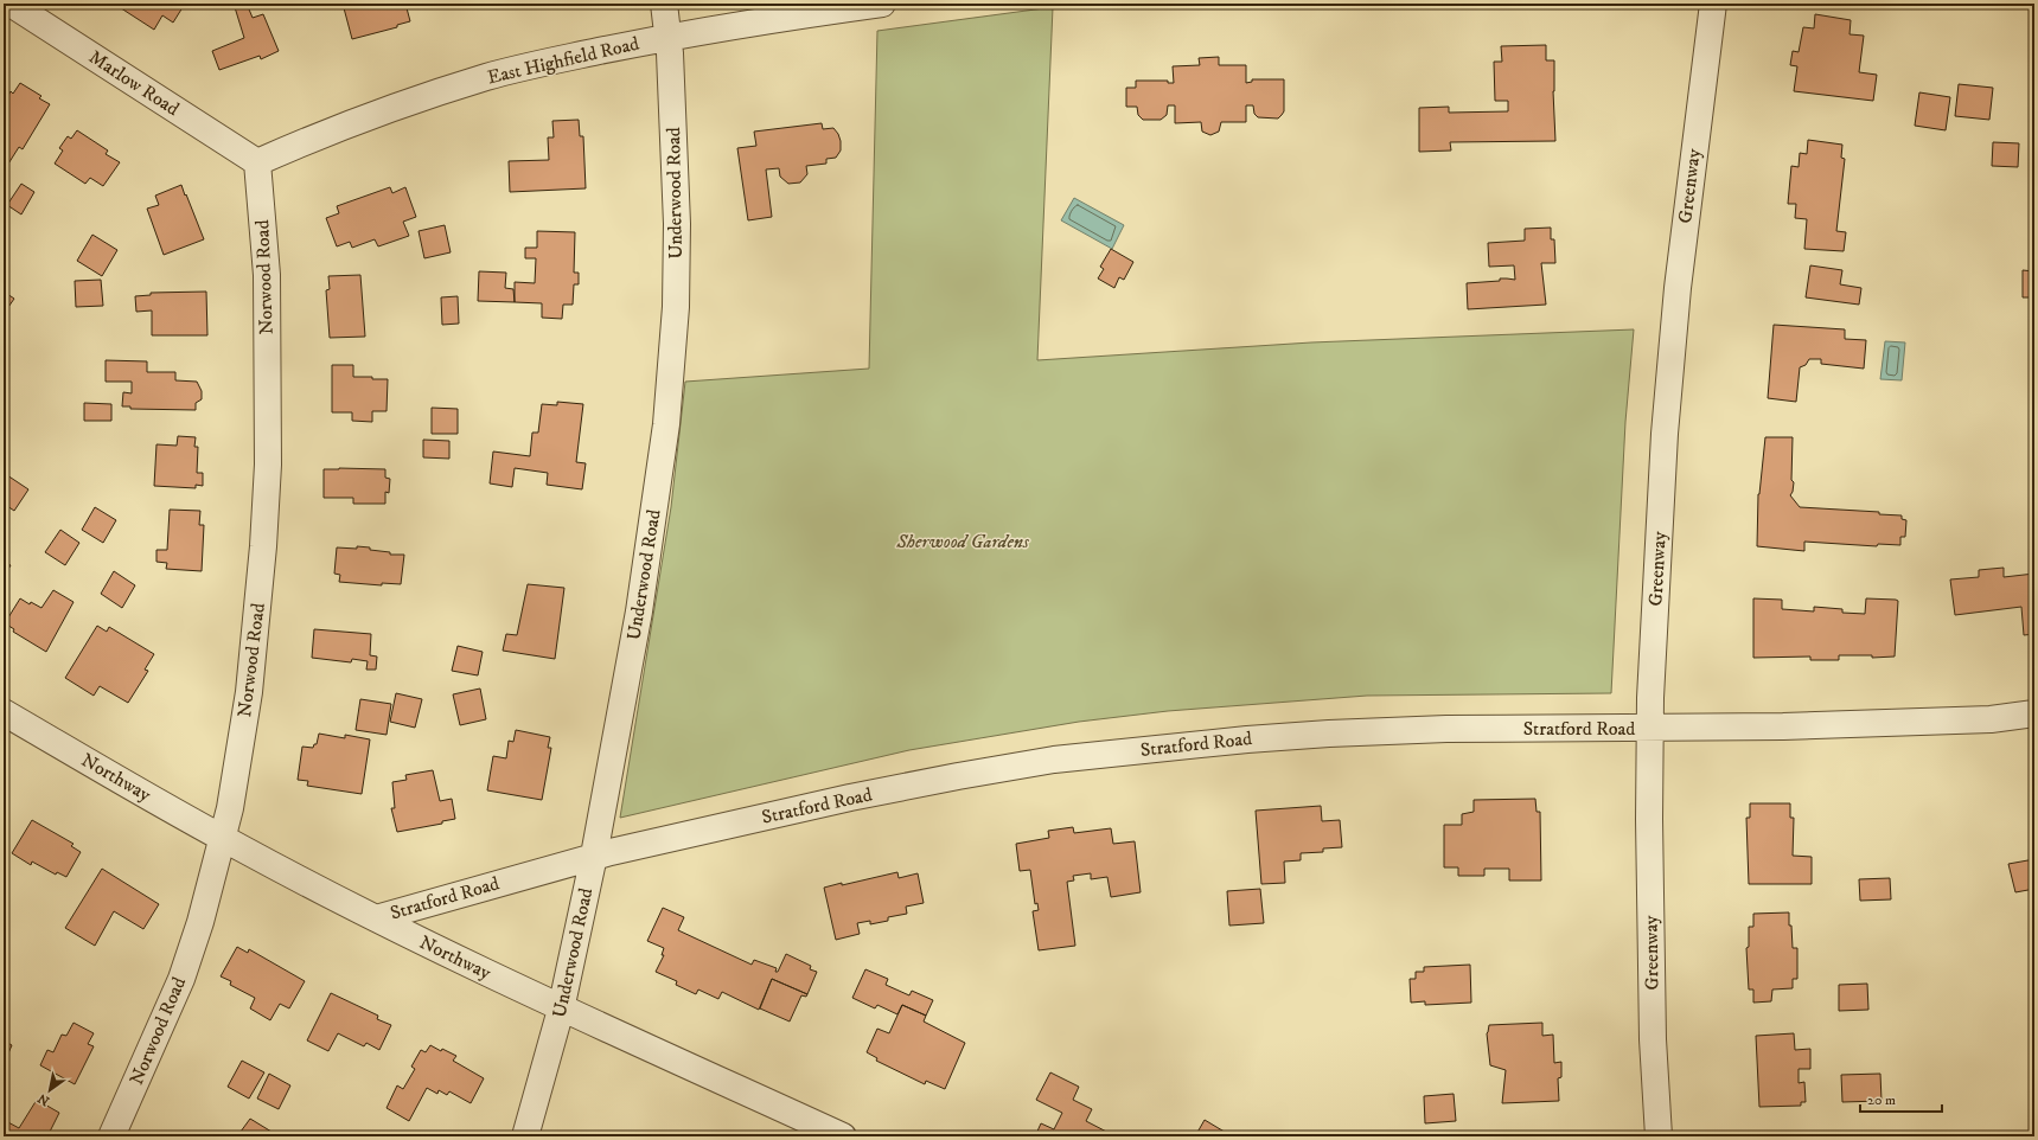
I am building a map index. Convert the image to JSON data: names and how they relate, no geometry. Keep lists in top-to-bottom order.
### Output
{
  "streets": {
    "street": [
      "East Highfield Road",
      "Marlow Road",
      "Greenway",
      "Underwood Road",
      "Norwood Road",
      "Stratford Road",
      "Northway"
    ]
  },
  "crossings": [
    ["East Highfield Road", "Marlow Road"],
    ["East Highfield Road", "Underwood Road"],
    ["East Highfield Road", "Norwood Road"],
    ["Marlow Road", "Norwood Road"],
    ["Greenway", "Stratford Road"],
    ["Underwood Road", "Stratford Road"],
    ["Underwood Road", "Northway"],
    ["Norwood Road", "Northway"],
    ["Stratford Road", "Northway"]
  ],
  "parks": ["Sherwood Gardens"],
  "scale_bar": "20 m",
  "north": "bottom left"
}
